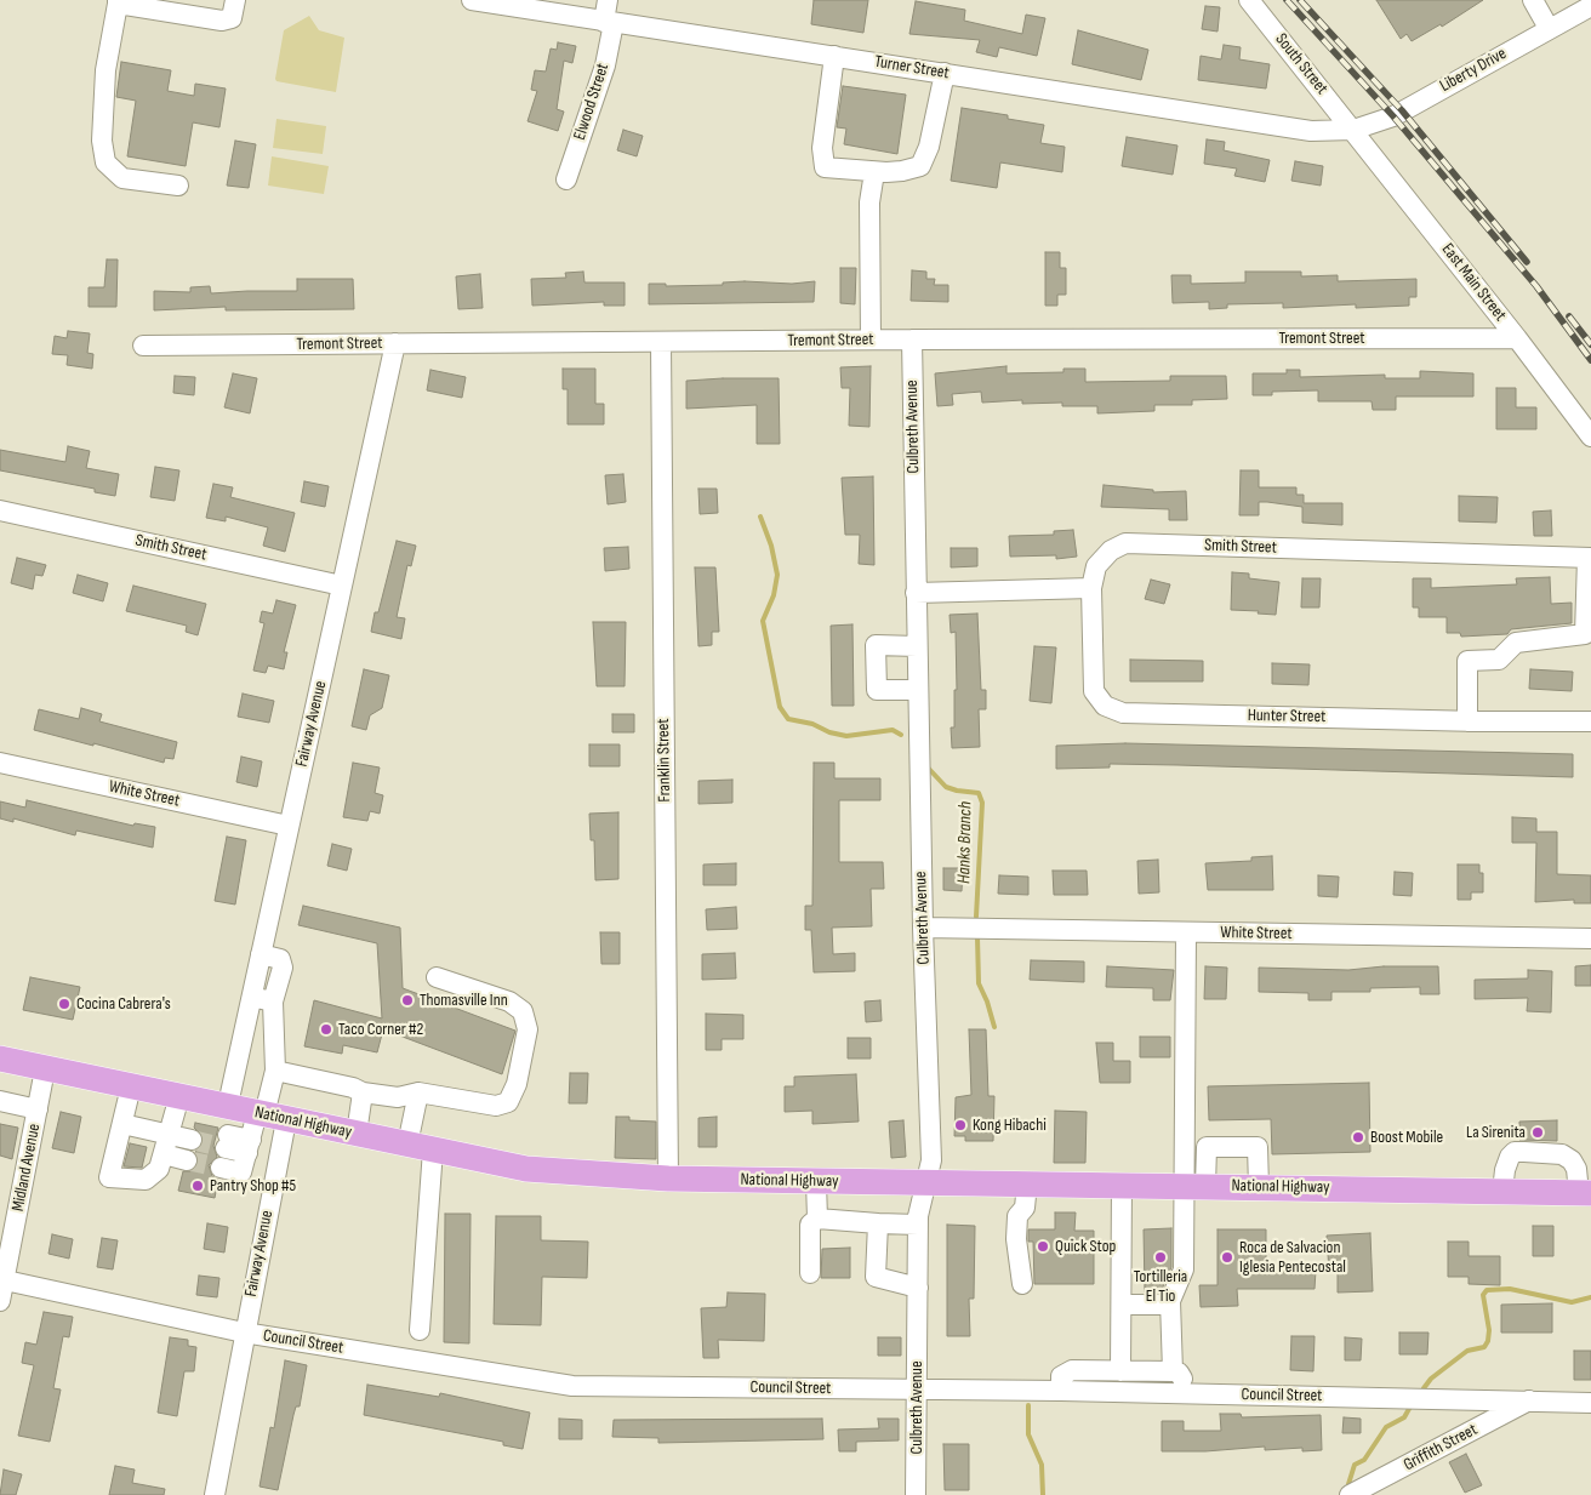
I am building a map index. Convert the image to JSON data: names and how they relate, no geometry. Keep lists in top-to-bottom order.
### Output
{
  "streets": {
    "main road": ["National Highway"],
    "street": [
      "South Street",
      "Turner Street",
      "Liberty Drive",
      "Elwood Street",
      "East Main Street",
      "Tremont Street",
      "Culbreth Avenue",
      "Smith Street",
      "Hunter Street",
      "Fairway Avenue",
      "Franklin Street",
      "White Street",
      "Midland Avenue",
      "Council Street",
      "Griffith Street"
    ]
  },
  "crossings": [
    ["South Street", "Turner Street"],
    ["South Street", "Liberty Drive"],
    ["South Street", "East Main Street"],
    ["Turner Street", "Liberty Drive"],
    ["Turner Street", "Elwood Street"],
    ["Turner Street", "East Main Street"],
    ["Liberty Drive", "East Main Street"],
    ["East Main Street", "Tremont Street"],
    ["Tremont Street", "Culbreth Avenue"],
    ["Tremont Street", "Fairway Avenue"],
    ["Tremont Street", "Franklin Street"],
    ["Culbreth Avenue", "White Street"],
    ["Culbreth Avenue", "National Highway"],
    ["Culbreth Avenue", "Council Street"],
    ["Smith Street", "Hunter Street"],
    ["Smith Street", "Fairway Avenue"],
    ["Fairway Avenue", "White Street"],
    ["Fairway Avenue", "National Highway"],
    ["Fairway Avenue", "Council Street"],
    ["Franklin Street", "National Highway"],
    ["National Highway", "Midland Avenue"],
    ["Midland Avenue", "Council Street"],
    ["Council Street", "Griffith Street"]
  ],
  "water": ["Hanks Branch"],
  "places": [
    "Thomasville Inn",
    "Cocina Cabrera's",
    "Taco Corner #2",
    "Kong Hibachi",
    "La Sirenita",
    "Boost Mobile",
    "Pantry Shop #5",
    "Quick Stop",
    "Tortilleria El Tio",
    "Roca de Salvacion Iglesia Pentecostal"
  ]
}
